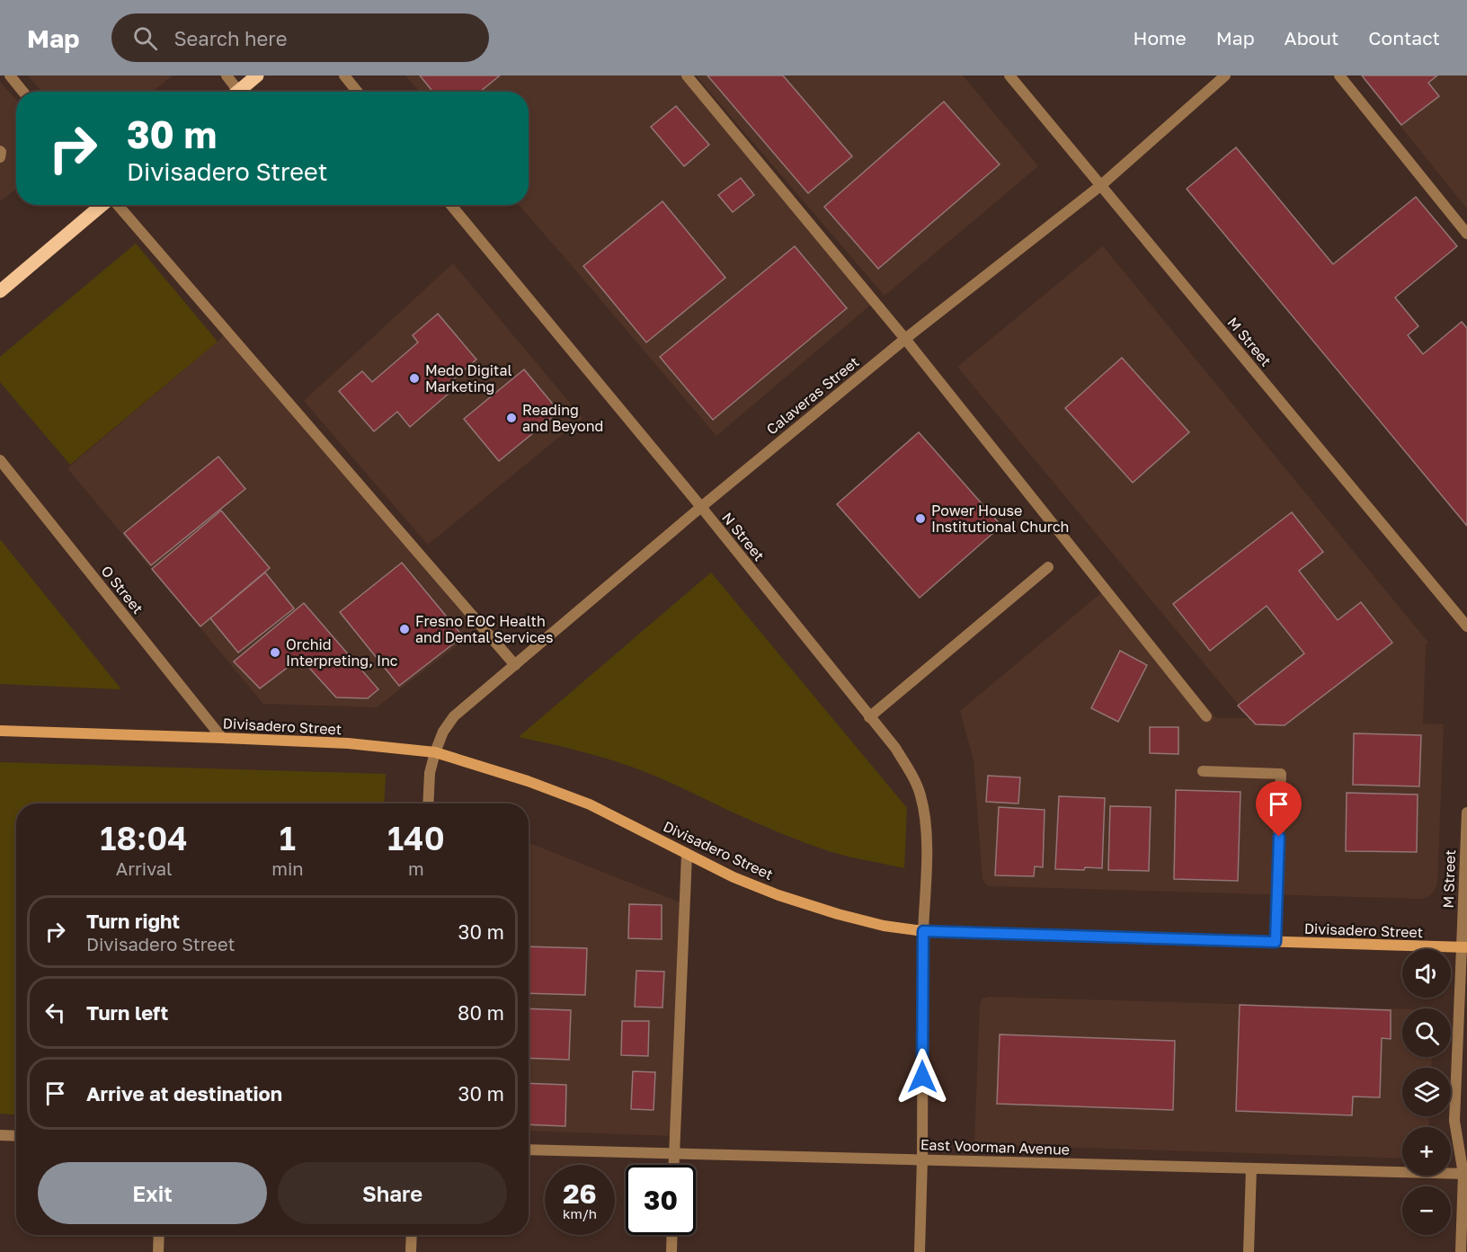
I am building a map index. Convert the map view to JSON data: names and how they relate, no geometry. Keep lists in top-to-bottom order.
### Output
{
  "streets": {
    "main road": ["Divisadero Street"],
    "street": [
      "M Street",
      "Calaveras Street",
      "N Street",
      "O Street",
      "East Voorman Avenue"
    ]
  },
  "crossings": [
    ["M Street", "Calaveras Street"],
    ["M Street", "Divisadero Street"],
    ["M Street", "East Voorman Avenue"],
    ["Calaveras Street", "N Street"],
    ["Calaveras Street", "Divisadero Street"],
    ["N Street", "Divisadero Street"],
    ["N Street", "East Voorman Avenue"],
    ["O Street", "Divisadero Street"]
  ],
  "places": [
    "Medo Digital Marketing",
    "Reading and Beyond",
    "Power House Institutional Church",
    "Fresno EOC Health and Dental Services",
    "Orchid Interpreting, Inc"
  ],
  "page": {
    "header": "Map",
    "search": "Search here",
    "nav": [
      "Home",
      "Map",
      "About",
      "Contact"
    ],
    "turn": ["30 m", "Divisadero Street"],
    "eta": [
      "18:04",
      "Arrival",
      "1",
      "min",
      "140",
      "m"
    ],
    "list": [
      {
        "name": "Turn right",
        "note": "Divisadero Street",
        "value": "30 m"
      },
      {
        "name": "Turn left",
        "value": "80 m"
      },
      {
        "name": "Arrive at destination",
        "value": "30 m"
      }
    ],
    "map_buttons": ["+", "−"],
    "buttons": ["Exit", "Share"],
    "speed": "26 km/h",
    "limit": "30"
  }
}
